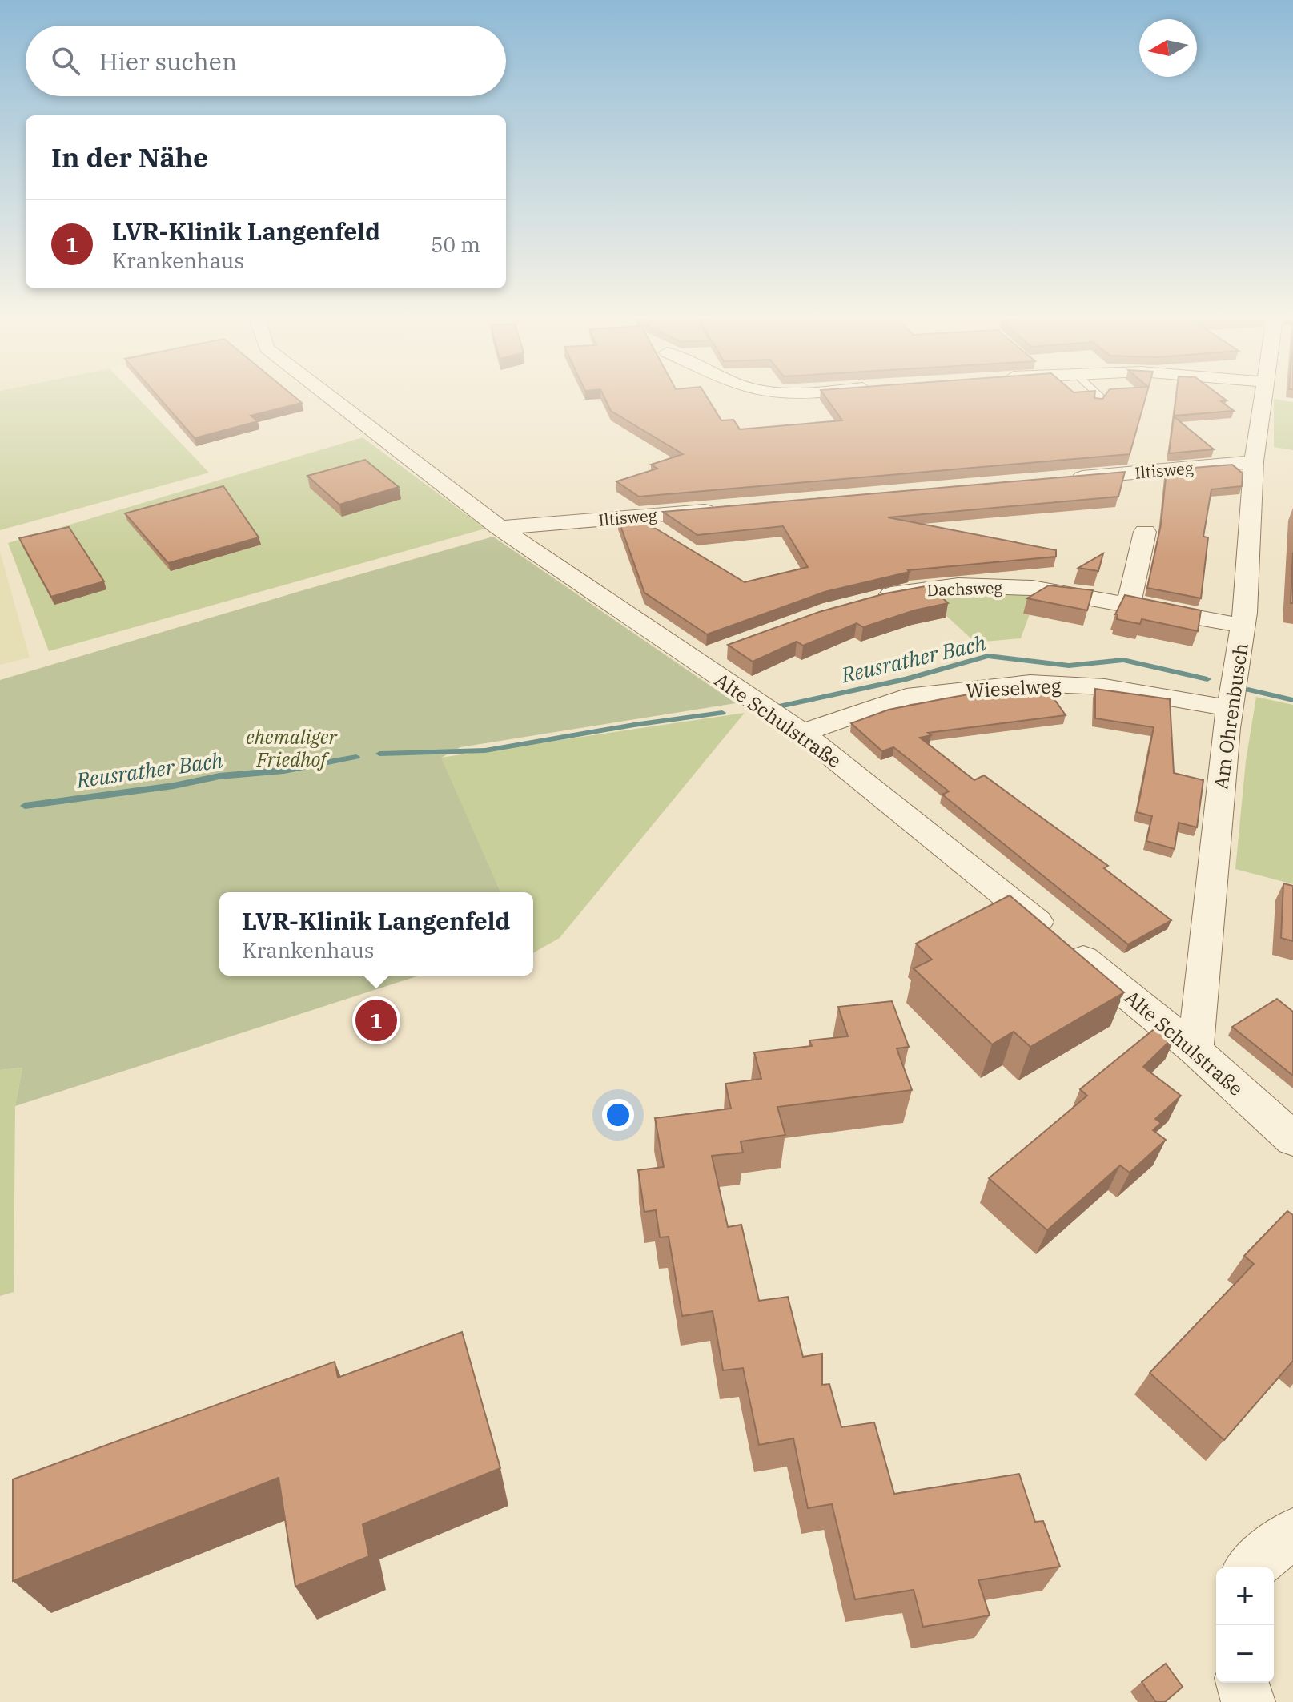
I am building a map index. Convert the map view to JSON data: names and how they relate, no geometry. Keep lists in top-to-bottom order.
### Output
{
  "streets": {
    "street": [
      "Iltisweg",
      "Dachsweg",
      "Wieselweg",
      "Am Ohrenbusch",
      "Alte Schulstraße"
    ]
  },
  "crossings": [
    ["Iltisweg", "Am Ohrenbusch"],
    ["Iltisweg", "Alte Schulstraße"],
    ["Dachsweg", "Am Ohrenbusch"],
    ["Wieselweg", "Am Ohrenbusch"],
    ["Wieselweg", "Alte Schulstraße"],
    ["Am Ohrenbusch", "Alte Schulstraße"]
  ],
  "water": ["Reusrather Bach"],
  "parks": ["ehemaliger Friedhof"],
  "north": "left",
  "page": {
    "search": "Hier suchen",
    "heading": "In der Nähe",
    "list": [
      {
        "mark": "1",
        "name": "LVR-Klinik Langenfeld",
        "note": "Krankenhaus",
        "value": "50 m"
      }
    ],
    "popup": ["LVR-Klinik Langenfeld", "Krankenhaus"],
    "pins": "1",
    "map_buttons": ["+", "−"]
  }
}
